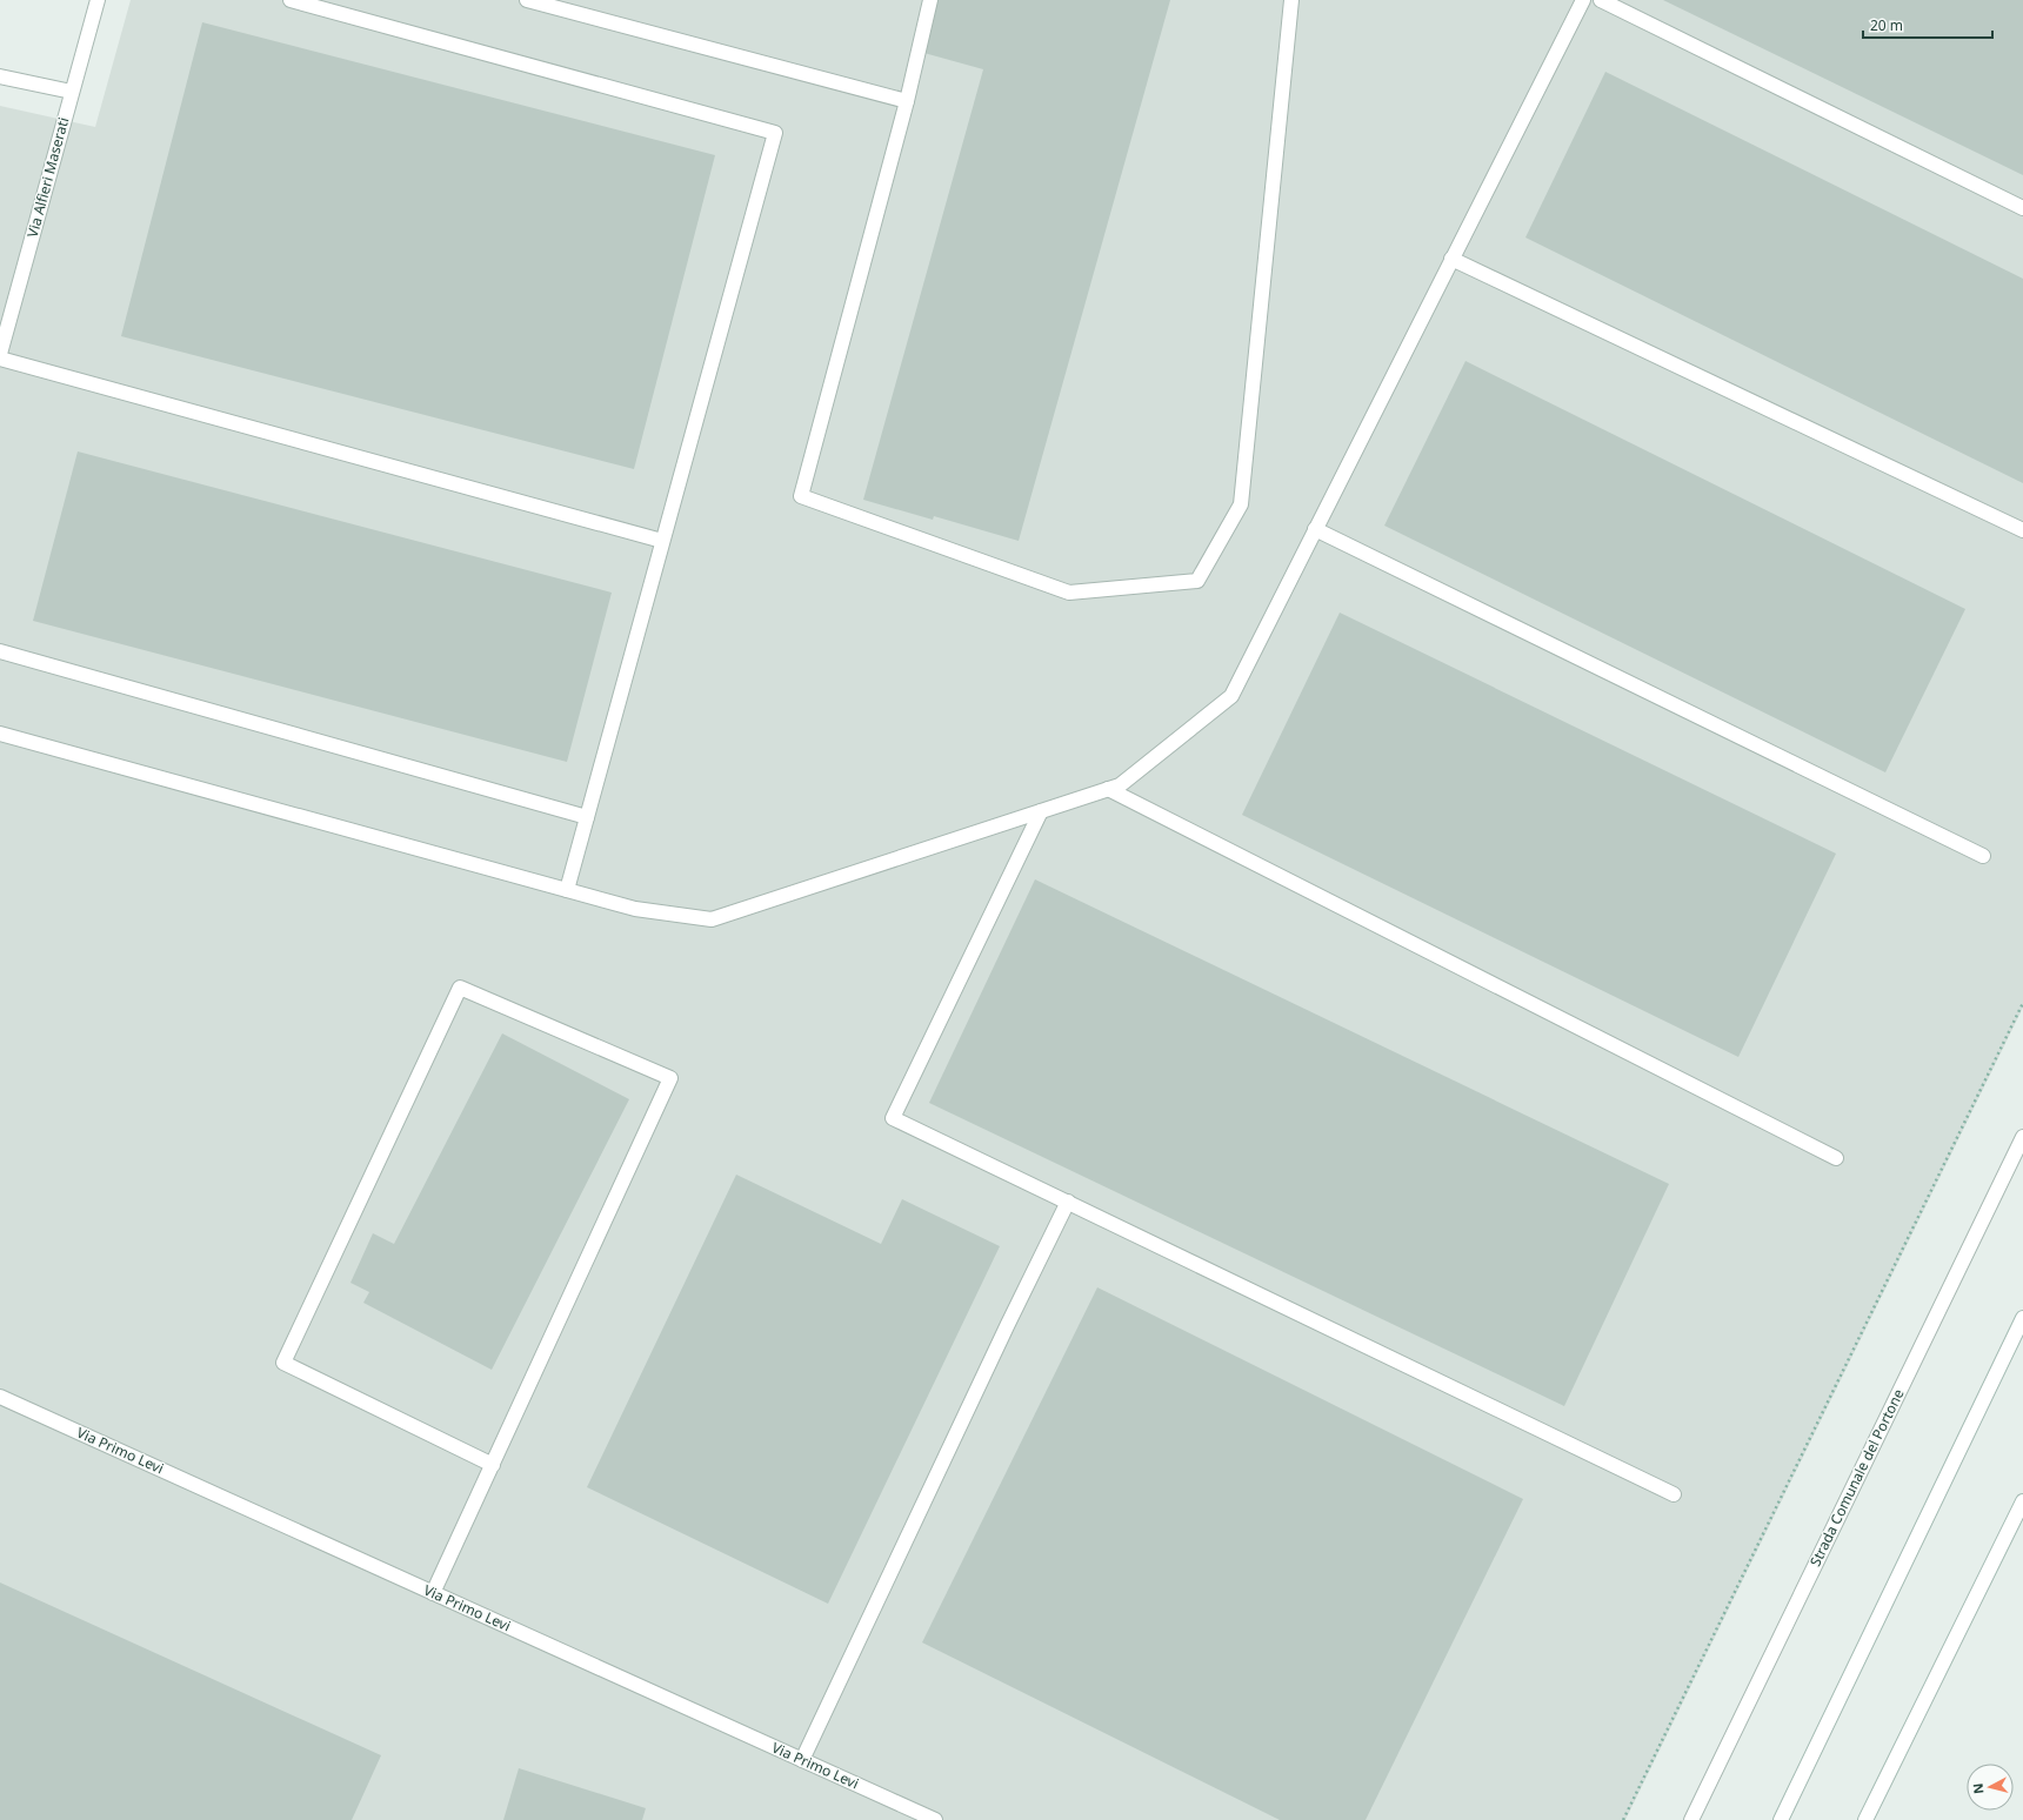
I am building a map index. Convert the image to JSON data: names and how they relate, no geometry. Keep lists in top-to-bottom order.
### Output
{
  "streets": {
    "street": ["Via Alfieri Maserati", "Via Primo Levi", "Strada Comunale del Portone"]
  },
  "scale_bar": "20 m",
  "north": "left"
}
